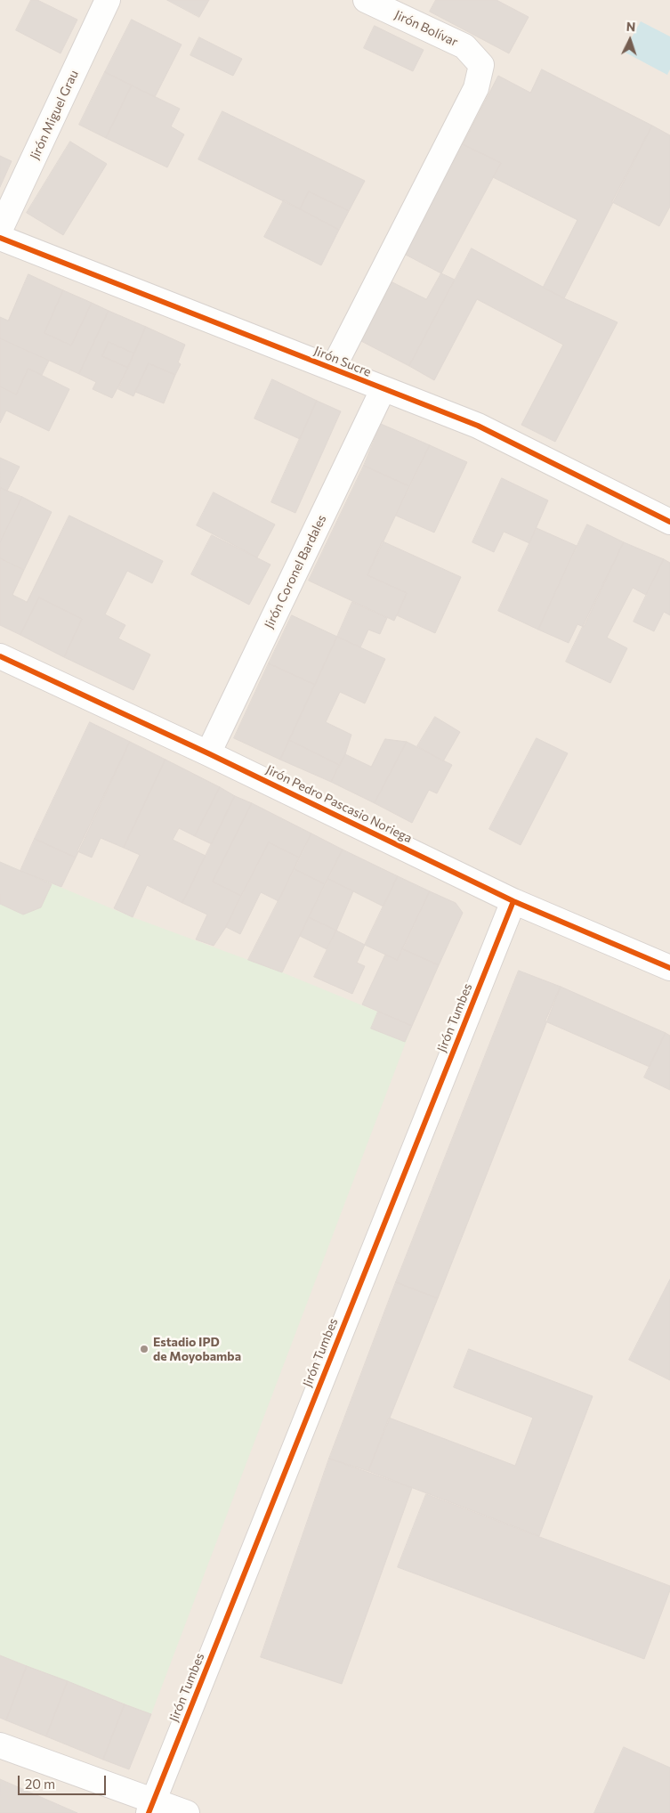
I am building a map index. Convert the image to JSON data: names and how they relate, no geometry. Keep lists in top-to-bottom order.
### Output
{
  "streets": {
    "street": [
      "Jirón Bolívar",
      "Jirón Miguel Grau",
      "Jirón Sucre",
      "Jirón Coronel Bardales",
      "Jirón Pedro Pascasio Noriega",
      "Jirón Tumbes"
    ]
  },
  "crossings": [
    ["Jirón Bolívar", "Jirón Sucre"],
    ["Jirón Sucre", "Jirón Coronel Bardales"],
    ["Jirón Coronel Bardales", "Jirón Pedro Pascasio Noriega"],
    ["Jirón Pedro Pascasio Noriega", "Jirón Tumbes"]
  ],
  "places": ["Estadio IPD de Moyobamba"],
  "scale_bar": "20 m",
  "north": "top"
}
